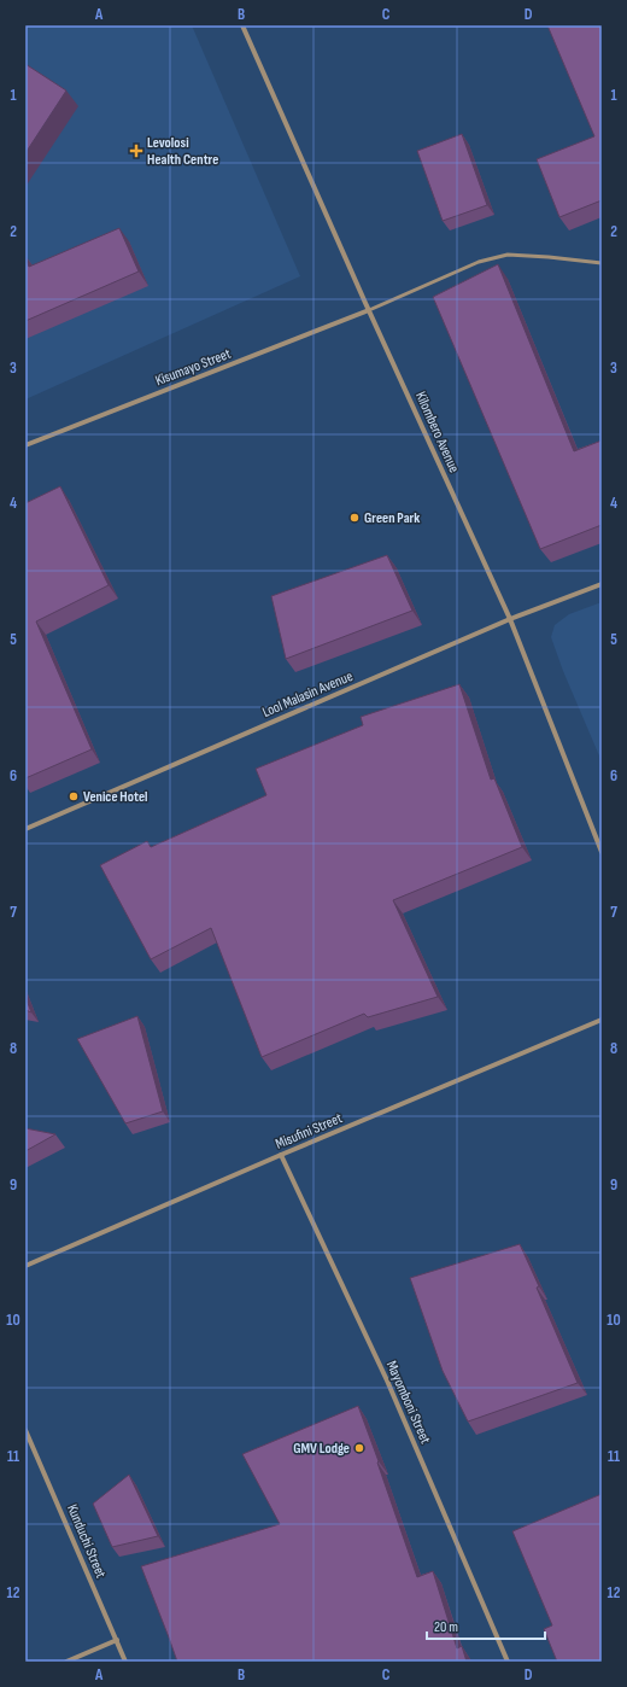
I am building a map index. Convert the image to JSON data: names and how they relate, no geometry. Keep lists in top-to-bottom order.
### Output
{
  "streets": {
    "street": [
      "Kisumayo Street",
      "Kilombero Avenue",
      "Lool Malasin Avenue",
      "Misufini Street",
      "Mayomboni Street",
      "Kunduchi Street"
    ]
  },
  "crossings": [
    ["Kisumayo Street", "Kilombero Avenue"],
    ["Kilombero Avenue", "Lool Malasin Avenue"],
    ["Misufini Street", "Mayomboni Street"]
  ],
  "places": {
    "health": ["Levolosi Health Centre"],
    "other": ["Green Park", "Venice Hotel", "GMV Lodge"]
  },
  "scale_bar": "20 m",
  "grid": {
    "columns": [
      "A",
      "B",
      "C",
      "D"
    ],
    "rows": [
      "1",
      "2",
      "3",
      "4",
      "5",
      "6",
      "7",
      "8",
      "9",
      "10",
      "11",
      "12"
    ]
  }
}
